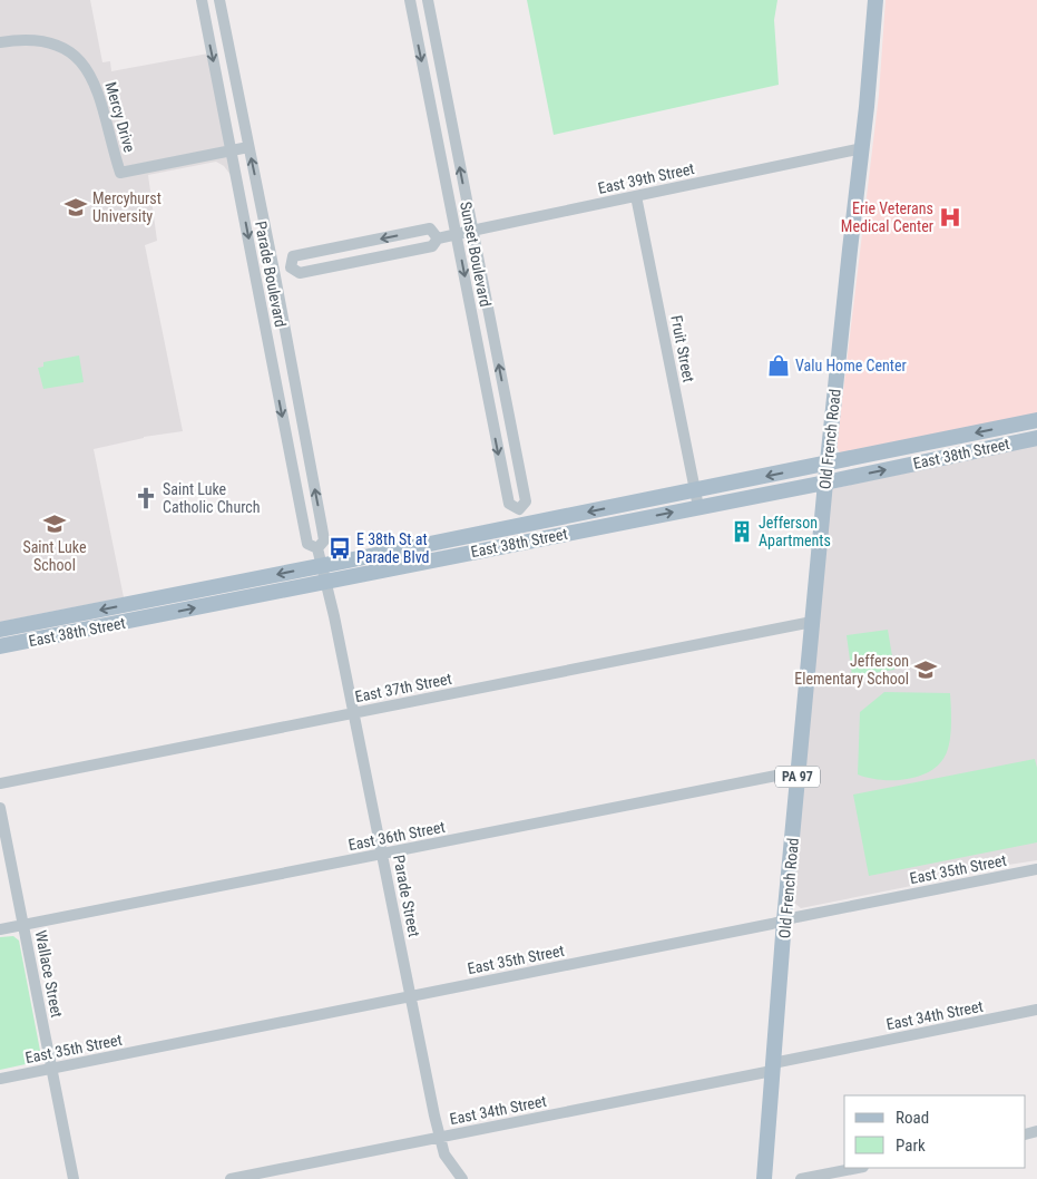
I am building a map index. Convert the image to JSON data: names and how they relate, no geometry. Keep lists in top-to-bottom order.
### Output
{
  "streets": {
    "main road": ["Old French Road", "East 38th Street", "PA 97"],
    "street": [
      "Mercy Drive",
      "East 39th Street",
      "Sunset Boulevard",
      "Parade Boulevard",
      "Fruit Street",
      "East 37th Street",
      "East 36th Street",
      "East 35th Street",
      "Parade Street",
      "Wallace Street",
      "East 34th Street"
    ]
  },
  "crossings": [
    ["Mercy Drive", "Parade Boulevard"],
    ["East 39th Street", "Sunset Boulevard"],
    ["East 39th Street", "Parade Boulevard"],
    ["East 39th Street", "Fruit Street"],
    ["East 39th Street", "Old French Road"],
    ["Sunset Boulevard", "East 38th Street"],
    ["Parade Boulevard", "East 38th Street"],
    ["Parade Boulevard", "Parade Street"],
    ["Fruit Street", "East 38th Street"],
    ["Old French Road", "East 38th Street"],
    ["Old French Road", "East 37th Street"],
    ["Old French Road", "East 36th Street"],
    ["Old French Road", "East 35th Street"],
    ["Old French Road", "East 34th Street"],
    ["East 38th Street", "Parade Street"],
    ["East 37th Street", "Parade Street"],
    ["East 36th Street", "Parade Street"],
    ["East 36th Street", "Wallace Street"],
    ["East 35th Street", "Parade Street"],
    ["East 35th Street", "Wallace Street"],
    ["Parade Street", "East 34th Street"]
  ],
  "places": {
    "school or university": ["Mercyhurst University", "Saint Luke School", "Jefferson Elementary School"],
    "hospital": ["Erie Veterans Medical Center"],
    "shop": ["Valu Home Center"],
    "church": ["Saint Luke Catholic Church"],
    "building": ["Jefferson Apartments"],
    "bus stop": ["E 38th St at Parade Blvd"]
  },
  "legend": ["Road", "Park"]
}
